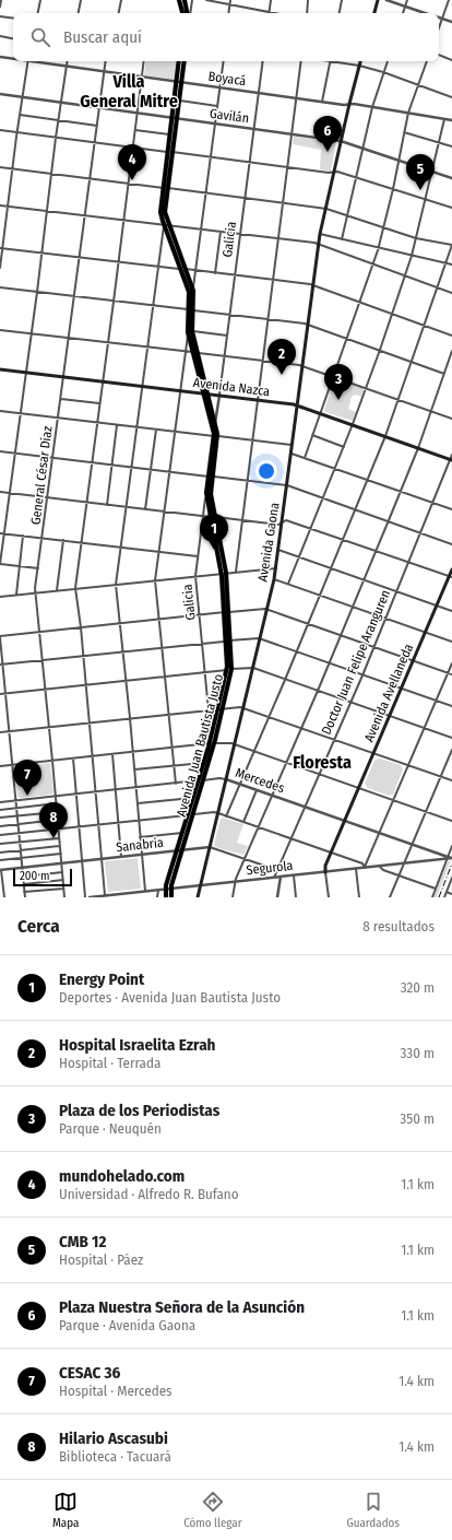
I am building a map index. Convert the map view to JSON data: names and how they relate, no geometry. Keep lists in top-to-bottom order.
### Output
{
  "streets": {
    "main road": [
      "Avenida Nazca",
      "Avenida Gaona",
      "Avenida Avellaneda",
      "Avenida Juan Bautista Justo"
    ],
    "street": [
      "Boyacá",
      "Gavilán",
      "Galicia",
      "General César Díaz",
      "Doctor Juan Felipe Aranguren",
      "Mercedes",
      "Sanabria",
      "Segurola"
    ]
  },
  "crossings": [
    ["Boyacá", "Galicia"],
    ["Boyacá", "General César Díaz"],
    ["Boyacá", "Avenida Gaona"],
    ["Boyacá", "Avenida Juan Bautista Justo"],
    ["Gavilán", "Galicia"],
    ["Gavilán", "General César Díaz"],
    ["Gavilán", "Avenida Gaona"],
    ["Gavilán", "Avenida Juan Bautista Justo"],
    ["Galicia", "Avenida Nazca"],
    ["Galicia", "Avenida Juan Bautista Justo"],
    ["Avenida Nazca", "General César Díaz"],
    ["Avenida Nazca", "Avenida Gaona"],
    ["Avenida Nazca", "Doctor Juan Felipe Aranguren"],
    ["Avenida Nazca", "Avenida Juan Bautista Justo"],
    ["General César Díaz", "Mercedes"],
    ["General César Díaz", "Sanabria"],
    ["Avenida Gaona", "Mercedes"],
    ["Avenida Gaona", "Sanabria"],
    ["Avenida Gaona", "Segurola"],
    ["Doctor Juan Felipe Aranguren", "Mercedes"],
    ["Doctor Juan Felipe Aranguren", "Sanabria"],
    ["Doctor Juan Felipe Aranguren", "Segurola"],
    ["Avenida Avellaneda", "Mercedes"],
    ["Avenida Avellaneda", "Segurola"],
    ["Avenida Juan Bautista Justo", "Mercedes"],
    ["Avenida Juan Bautista Justo", "Sanabria"],
    ["Avenida Juan Bautista Justo", "Segurola"],
    ["Mercedes", "Segurola"]
  ],
  "districts": ["Villa General Mitre", "Floresta"],
  "scale_bar": "200 m",
  "page": {
    "search": "Buscar aquí",
    "pins": [
      "6",
      "4",
      "5",
      "2",
      "3",
      "1",
      "7",
      "8"
    ],
    "scale": "200 m",
    "heading": ["Cerca", "8 resultados"],
    "list": [
      {
        "mark": "1",
        "name": "Energy Point",
        "note": "Deportes · Avenida Juan Bautista Justo",
        "value": "320 m"
      },
      {
        "mark": "2",
        "name": "Hospital Israelita Ezrah",
        "note": "Hospital · Terrada",
        "value": "330 m"
      },
      {
        "mark": "3",
        "name": "Plaza de los Periodistas",
        "note": "Parque · Neuquén",
        "value": "350 m"
      },
      {
        "mark": "4",
        "name": "mundohelado.com",
        "note": "Universidad · Alfredo R. Bufano",
        "value": "1.1 km"
      },
      {
        "mark": "5",
        "name": "CMB 12",
        "note": "Hospital · Páez",
        "value": "1.1 km"
      },
      {
        "mark": "6",
        "name": "Plaza Nuestra Señora de la Asunción",
        "note": "Parque · Avenida Gaona",
        "value": "1.1 km"
      },
      {
        "mark": "7",
        "name": "CESAC 36",
        "note": "Hospital · Mercedes",
        "value": "1.4 km"
      },
      {
        "mark": "8",
        "name": "Hilario Ascasubi",
        "note": "Biblioteca · Tacuará",
        "value": "1.4 km"
      }
    ],
    "nav": ["Mapa", "Cómo llegar", "Guardados"]
  }
}
